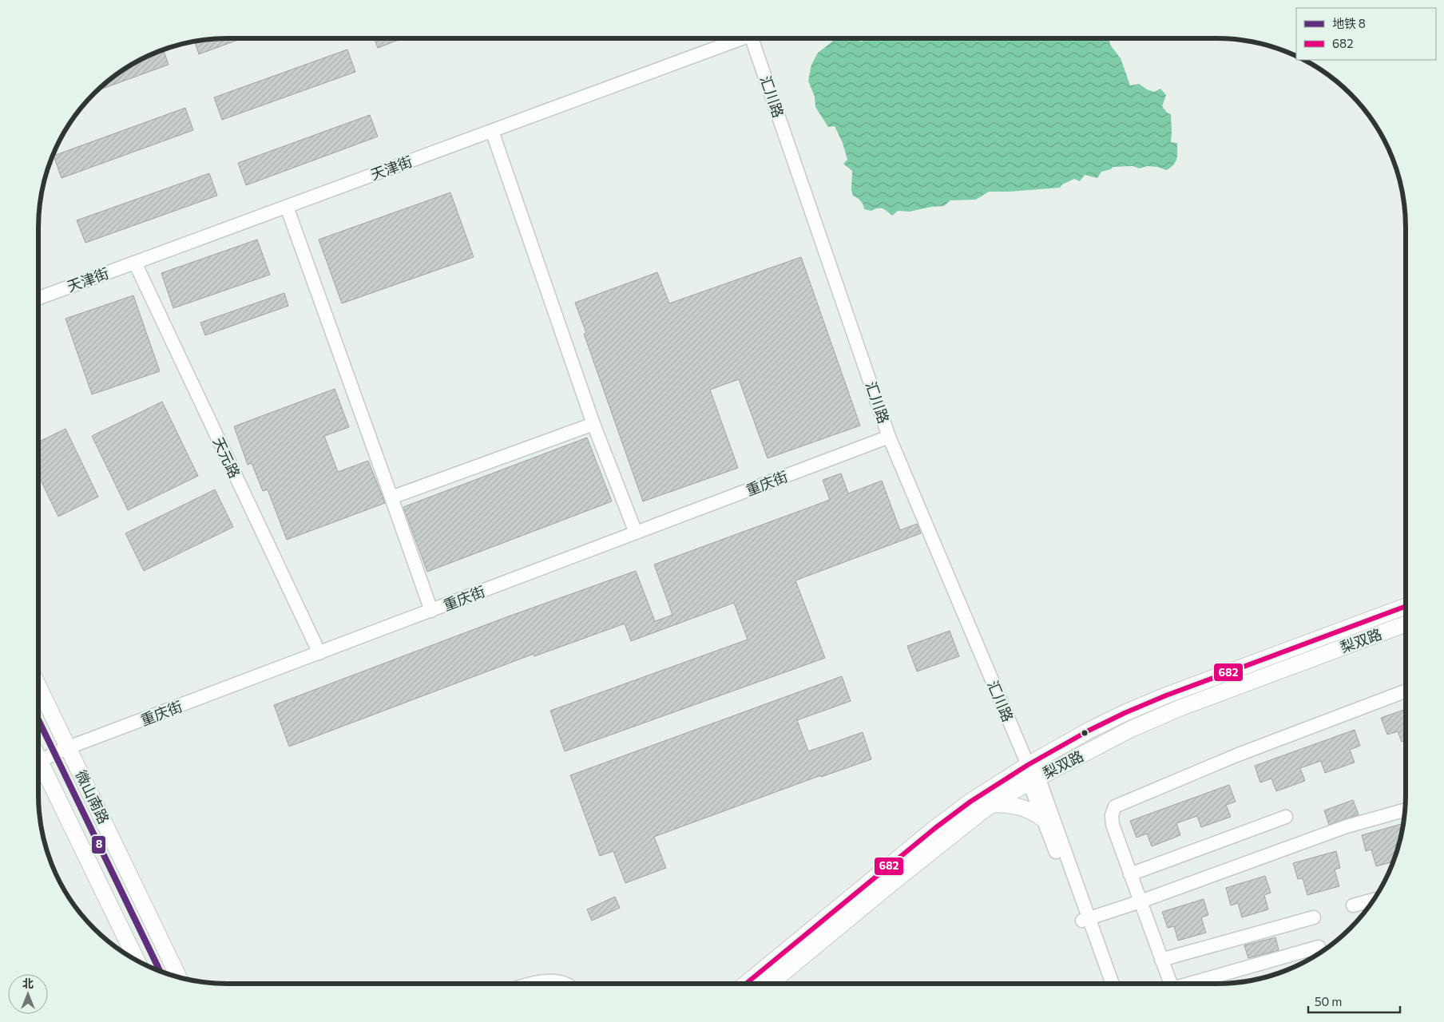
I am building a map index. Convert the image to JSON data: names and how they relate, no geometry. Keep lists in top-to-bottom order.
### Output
{
  "streets": {
    "main road": ["梨双路", "微山南路"],
    "street": [
      "汇川路",
      "天津街",
      "天元路",
      "重庆街"
    ]
  },
  "crossings": [
    ["汇川路", "重庆街"],
    ["汇川路", "梨双路"],
    ["天津街", "天元路"],
    ["天元路", "重庆街"],
    ["重庆街", "微山南路"]
  ],
  "lines": ["transit line 682", "metro line 8"],
  "legend": ["地铁 8", "682"],
  "scale_bar": "50 m",
  "north": "top"
}
